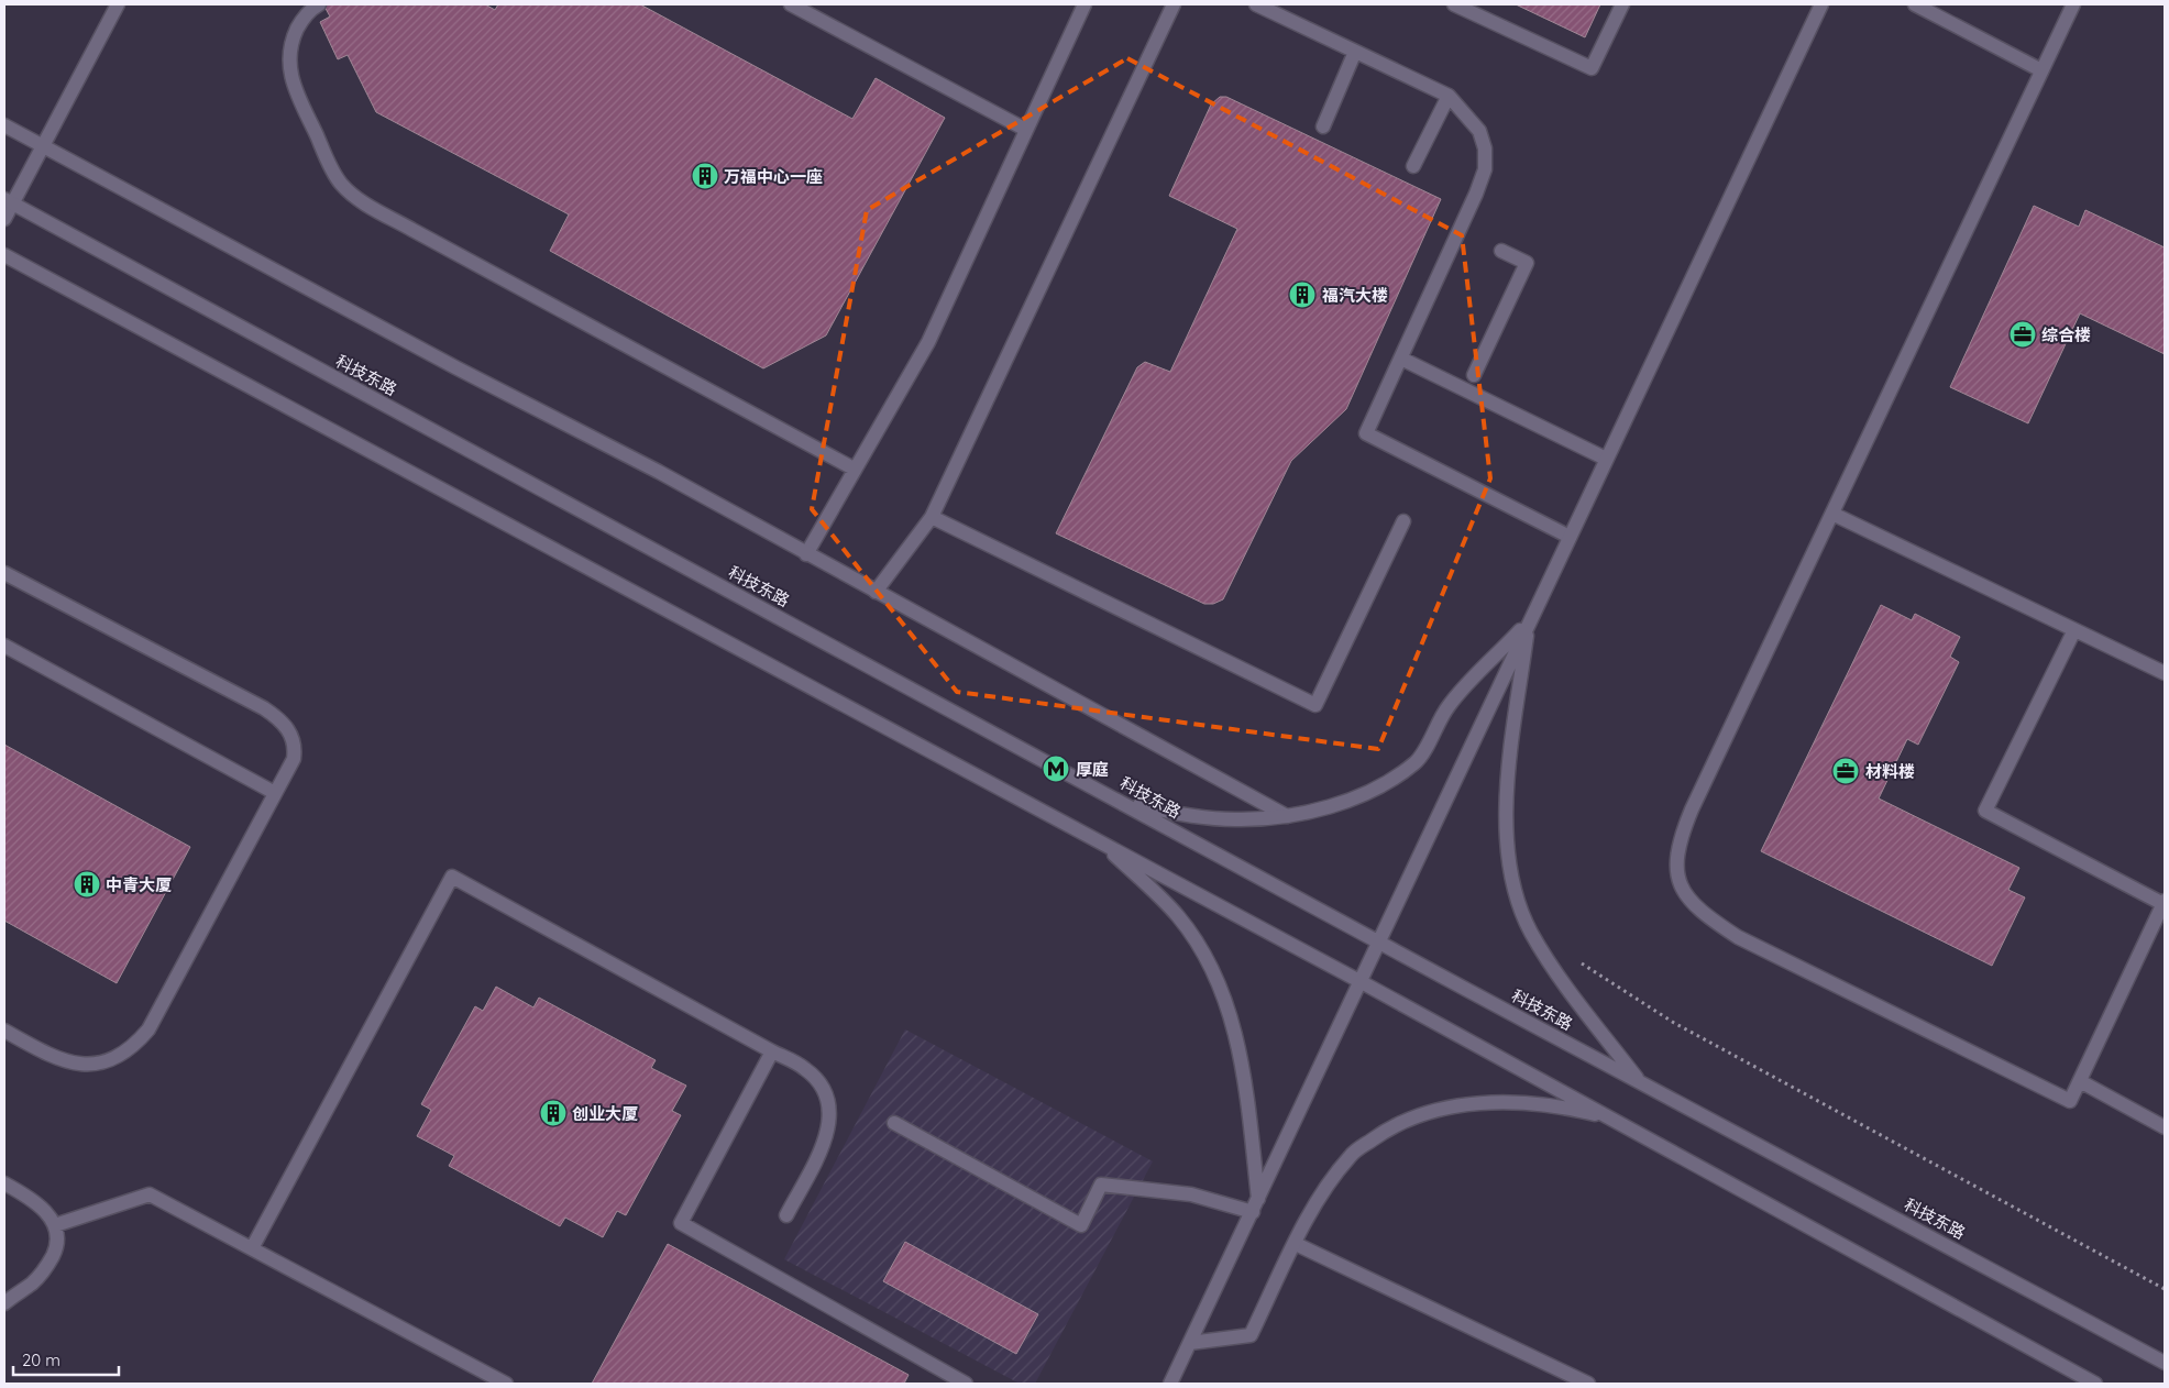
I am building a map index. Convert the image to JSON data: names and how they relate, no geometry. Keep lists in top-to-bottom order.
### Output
{
  "streets": {
    "main road": ["科技东路"]
  },
  "places": {
    "building": [
      "万福中心一座",
      "福汽大楼",
      "中青大厦",
      "创业大厦"
    ],
    "office": ["综合楼", "材料楼"],
    "metro station": ["厚庭"]
  },
  "scale_bar": "20 m"
}
